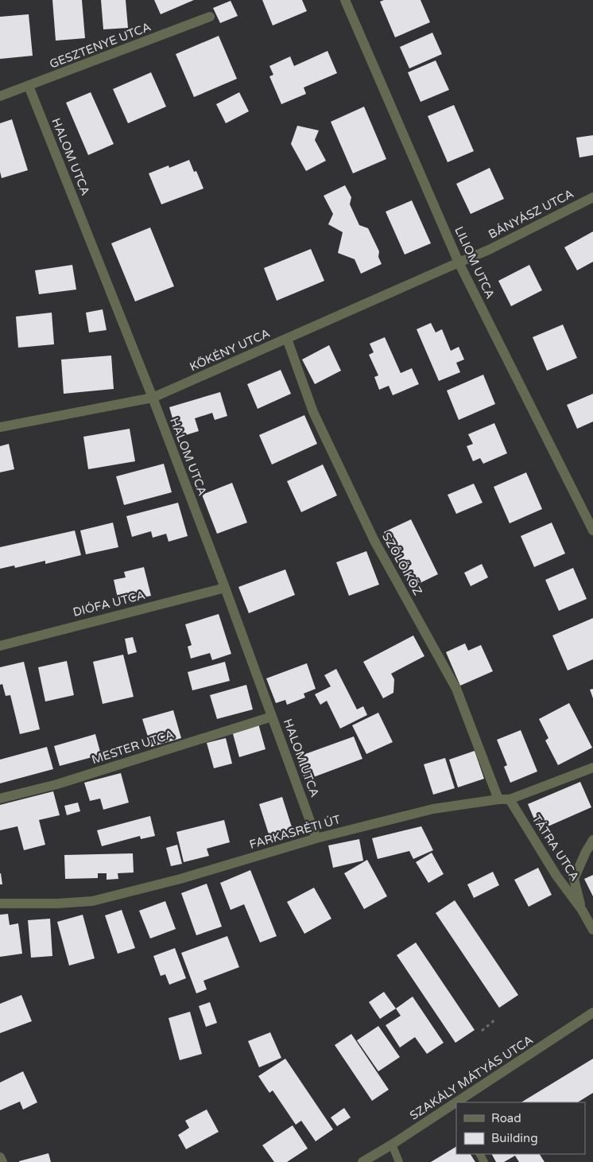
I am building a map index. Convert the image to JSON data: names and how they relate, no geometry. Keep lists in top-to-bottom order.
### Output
{
  "streets": {
    "street": [
      "GESZTENYE UTCA",
      "HALOM UTCA",
      "BÁNYÁSZ UTCA",
      "LILIOM UTCA",
      "KÖKÉNY UTCA",
      "SZŐLŐ KÖZ",
      "DIÓFA UTCA",
      "MESTER UTCA",
      "FARKASRÉTI ÚT",
      "TÁTRA UTCA",
      "SZAKÁLY MÁTYÁS UTCA"
    ]
  },
  "crossings": [
    ["GESZTENYE UTCA", "HALOM UTCA"],
    ["HALOM UTCA", "KÖKÉNY UTCA"],
    ["HALOM UTCA", "DIÓFA UTCA"],
    ["HALOM UTCA", "MESTER UTCA"],
    ["HALOM UTCA", "FARKASRÉTI ÚT"],
    ["BÁNYÁSZ UTCA", "LILIOM UTCA"],
    ["BÁNYÁSZ UTCA", "KÖKÉNY UTCA"],
    ["LILIOM UTCA", "KÖKÉNY UTCA"],
    ["KÖKÉNY UTCA", "SZŐLŐ KÖZ"],
    ["SZŐLŐ KÖZ", "FARKASRÉTI ÚT"],
    ["FARKASRÉTI ÚT", "TÁTRA UTCA"]
  ],
  "legend": ["Road", "Building"]
}
